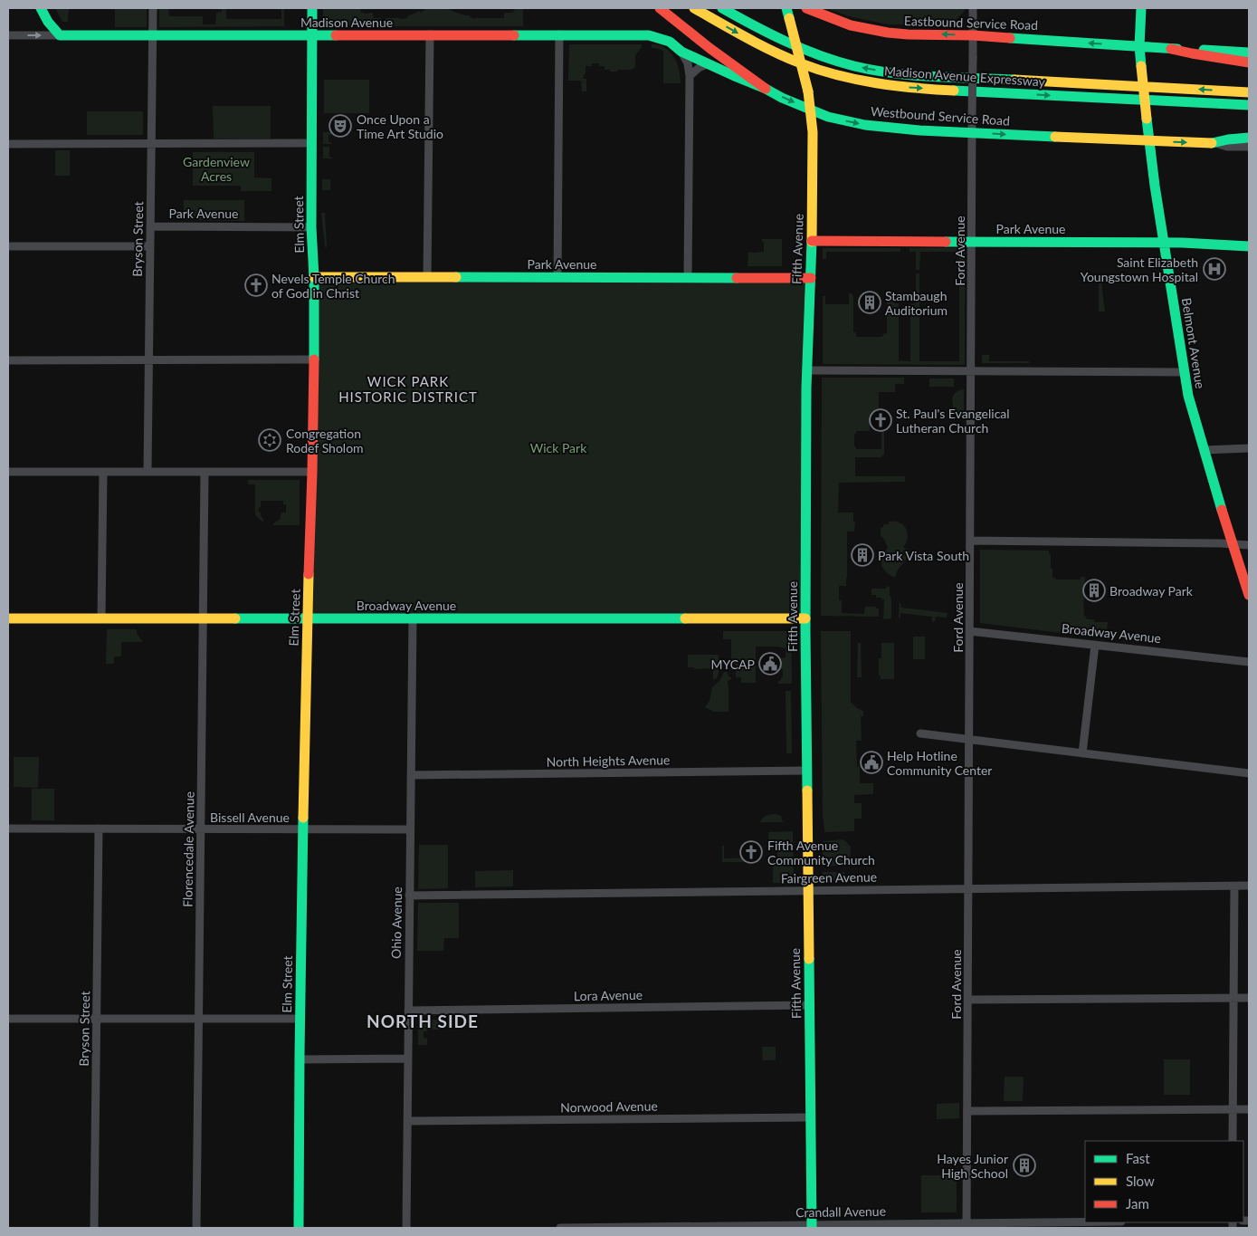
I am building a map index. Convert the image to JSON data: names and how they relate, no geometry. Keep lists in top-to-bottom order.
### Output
{
  "streets": {
    "main road": [
      "Madison Avenue",
      "Eastbound Service Road",
      "Madison Avenue Expressway",
      "Westbound Service Road",
      "Park Avenue",
      "Elm Street",
      "Fifth Avenue",
      "Belmont Avenue",
      "Broadway Avenue"
    ],
    "street": [
      "Bryson Street",
      "Ford Avenue",
      "North Heights Avenue",
      "Bissell Avenue",
      "Florencedale Avenue",
      "Fairgreen Avenue",
      "Ohio Avenue",
      "Lora Avenue",
      "Norwood Avenue",
      "Crandall Avenue"
    ]
  },
  "crossings": [
    ["Madison Avenue", "Westbound Service Road"],
    ["Madison Avenue", "Elm Street"],
    ["Madison Avenue", "Bryson Street"],
    ["Eastbound Service Road", "Ford Avenue"],
    ["Eastbound Service Road", "Belmont Avenue"],
    ["Westbound Service Road", "Fifth Avenue"],
    ["Westbound Service Road", "Ford Avenue"],
    ["Westbound Service Road", "Belmont Avenue"],
    ["Park Avenue", "Elm Street"],
    ["Park Avenue", "Bryson Street"],
    ["Park Avenue", "Fifth Avenue"],
    ["Park Avenue", "Ford Avenue"],
    ["Park Avenue", "Belmont Avenue"],
    ["Elm Street", "Broadway Avenue"],
    ["Elm Street", "Bissell Avenue"],
    ["Bryson Street", "Bissell Avenue"],
    ["Fifth Avenue", "Broadway Avenue"],
    ["Fifth Avenue", "North Heights Avenue"],
    ["Fifth Avenue", "Fairgreen Avenue"],
    ["Fifth Avenue", "Lora Avenue"],
    ["Fifth Avenue", "Norwood Avenue"],
    ["Fifth Avenue", "Crandall Avenue"],
    ["Ford Avenue", "Broadway Avenue"],
    ["Ford Avenue", "Fairgreen Avenue"],
    ["Ford Avenue", "Crandall Avenue"],
    ["Broadway Avenue", "Florencedale Avenue"],
    ["Broadway Avenue", "Ohio Avenue"],
    ["North Heights Avenue", "Ohio Avenue"],
    ["Bissell Avenue", "Florencedale Avenue"],
    ["Bissell Avenue", "Ohio Avenue"],
    ["Fairgreen Avenue", "Ohio Avenue"],
    ["Ohio Avenue", "Lora Avenue"],
    ["Ohio Avenue", "Norwood Avenue"]
  ],
  "one_way": ["Eastbound Service Road", "Westbound Service Road"],
  "districts": ["WICK PARK HISTORIC DISTRICT", "NORTH SIDE"],
  "parks": ["Gardenview Acres", "Wick Park"],
  "places": {
    "theatre": ["Once Upon a Time Art Studio"],
    "hospital": ["Saint Elizabeth Youngstown Hospital"],
    "church": ["Nevels Temple Church of God in Christ", "St. Paul's Evangelical Lutheran Church", "Fifth Avenue Community Church"],
    "building": [
      "Stambaugh Auditorium",
      "Park Vista South",
      "Broadway Park",
      "Hayes Junior High School"
    ],
    "synagogue": ["Congregation Rodef Sholom"],
    "public building": ["MYCAP", "Help Hotline Community Center"]
  },
  "legend": ["Fast", "Slow", "Jam"]
}
